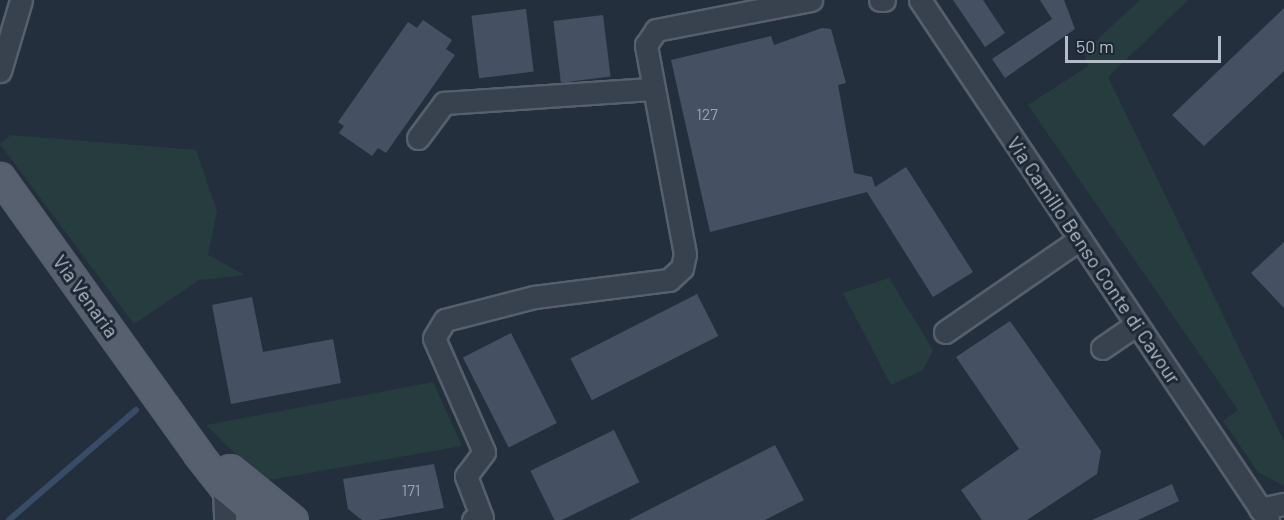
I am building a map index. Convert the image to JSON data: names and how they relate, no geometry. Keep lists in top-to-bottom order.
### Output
{
  "streets": {
    "main road": ["Via Venaria"],
    "street": ["Via Camillo Benso Conte di Cavour"]
  },
  "house_numbers": ["127", "171"],
  "scale_bar": "50 m"
}
